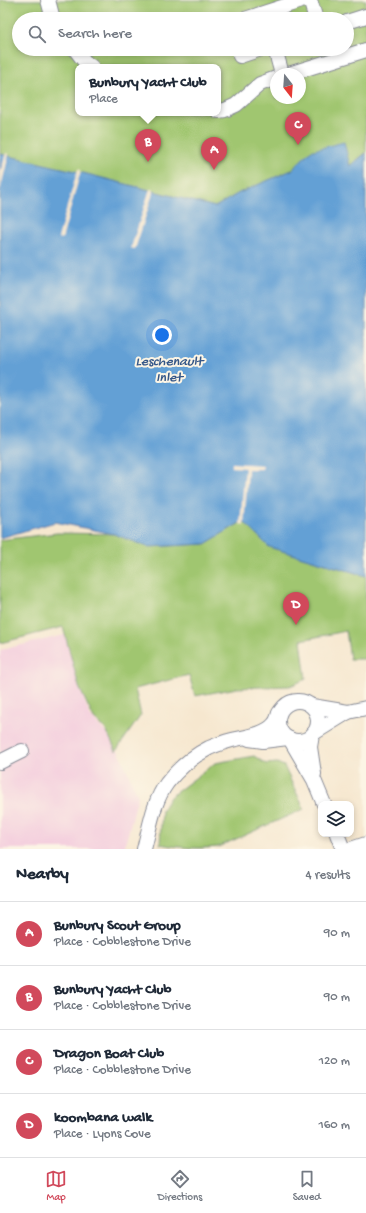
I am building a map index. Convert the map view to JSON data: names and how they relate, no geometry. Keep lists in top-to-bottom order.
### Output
{
  "water": ["Leschenault Inlet"],
  "north": "bottom",
  "page": {
    "search": "Search here",
    "popup": ["Bunbury Yacht Club", "Place"],
    "pins": [
      "C",
      "B",
      "A",
      "D"
    ],
    "heading": ["Nearby", "4 results"],
    "list": [
      {
        "mark": "A",
        "name": "Bunbury Scout Group",
        "note": "Place · Cobblestone Drive",
        "value": "90 m"
      },
      {
        "mark": "B",
        "name": "Bunbury Yacht Club",
        "note": "Place · Cobblestone Drive",
        "value": "90 m"
      },
      {
        "mark": "C",
        "name": "Dragon Boat Club",
        "note": "Place · Cobblestone Drive",
        "value": "120 m"
      },
      {
        "mark": "D",
        "name": "koombana walk",
        "note": "Place · Lyons Cove",
        "value": "160 m"
      }
    ],
    "nav": ["Map", "Directions", "Saved"]
  }
}
